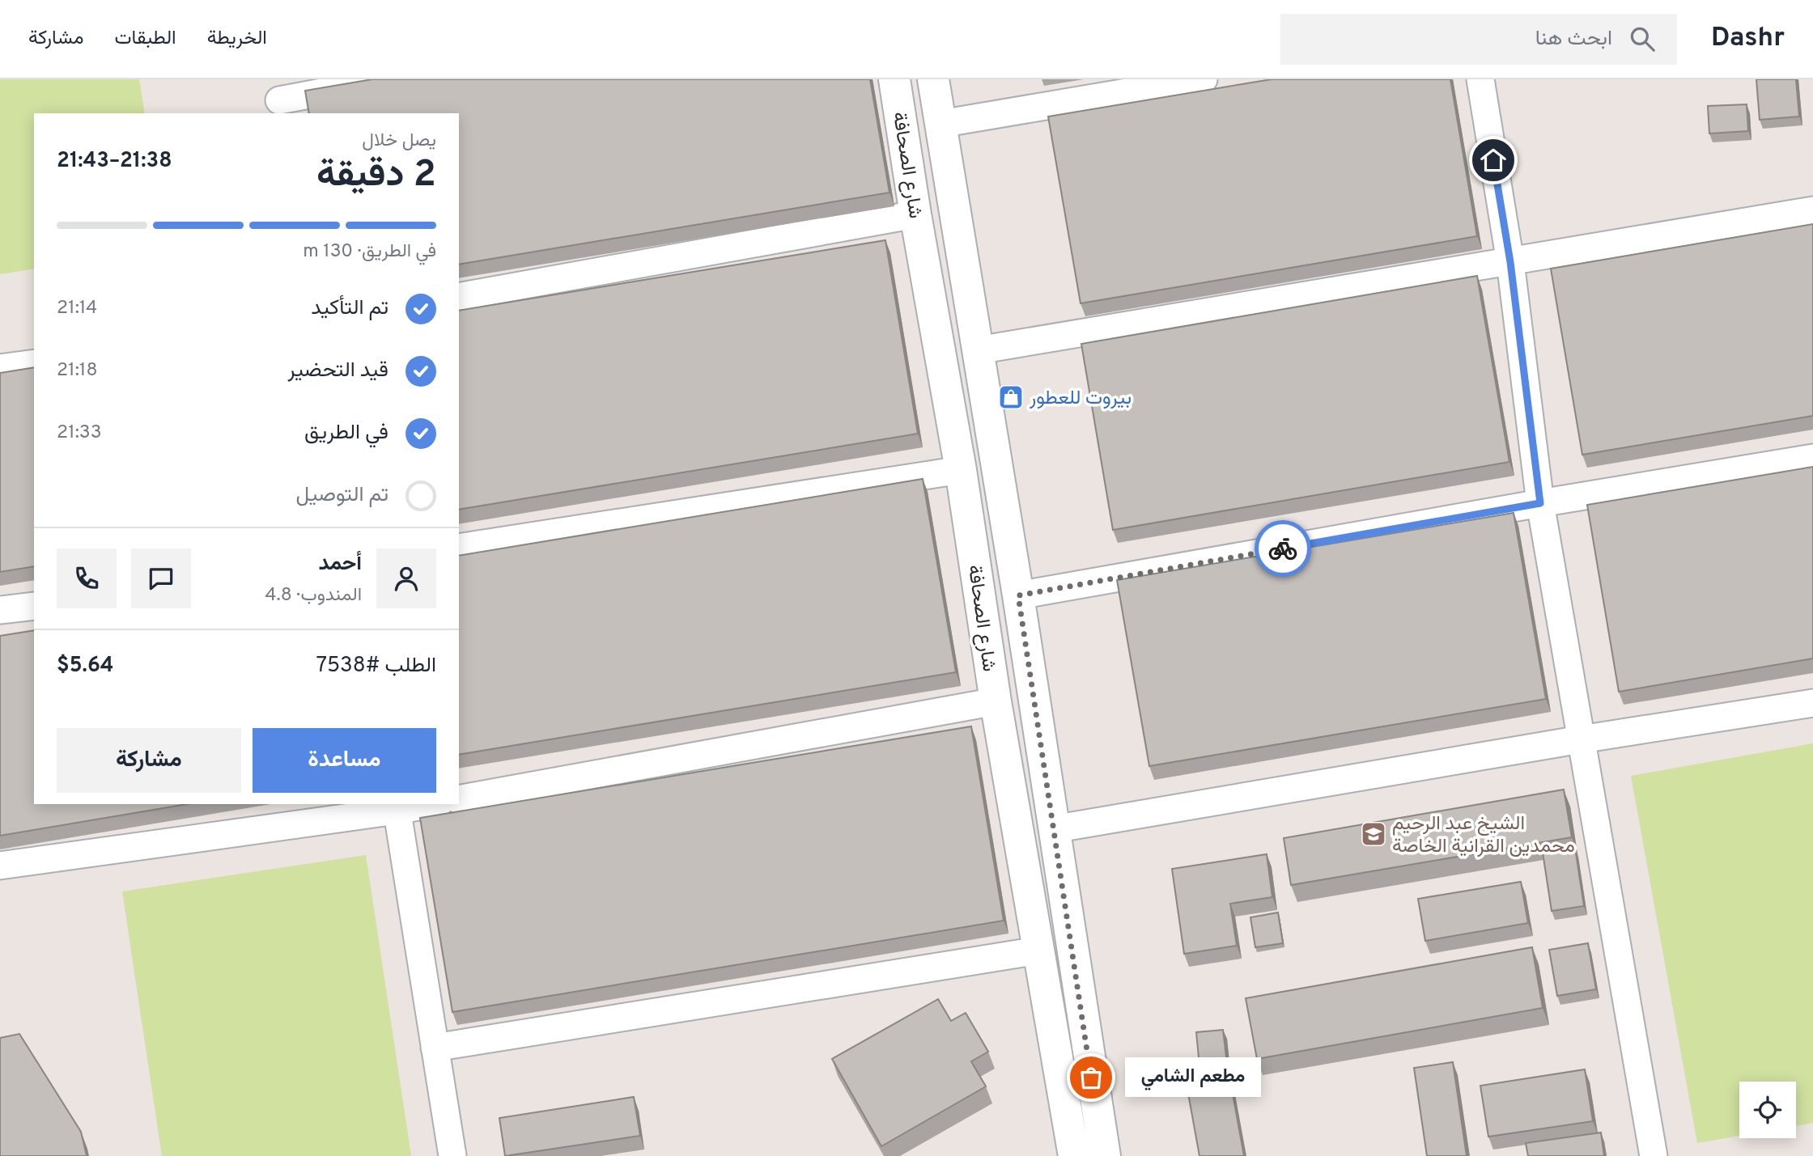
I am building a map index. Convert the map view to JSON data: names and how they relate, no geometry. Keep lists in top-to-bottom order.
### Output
{
  "streets": {
    "main road": ["شارع الصحافة"]
  },
  "places": {
    "shop": ["بيروت للعطور"],
    "school or university": ["الشيخ عبد الرحيم محمدين القرانية الخاصة"],
    "other": ["مطعم الشامي"]
  },
  "page": {
    "header": "Dashr",
    "search": "ابحث هنا",
    "nav": ["الخريطة", "الطبقات", "مشاركة"],
    "heading": ["2 دقيقة", "يصل خلال", "21:38–21:43"],
    "panel": [
      "أحمد",
      "المندوب · 4.8",
      "الطلب #7538",
      "$5.64"
    ],
    "bar": "في الطريق · 130 m",
    "list": [
      ["تم التأكيد", "21:14"],
      ["قيد التحضير", "21:18"],
      ["في الطريق", "21:33"],
      "تم التوصيل"
    ],
    "buttons": ["مساعدة", "مشاركة"],
    "bubble": "مطعم الشامي"
  }
}
